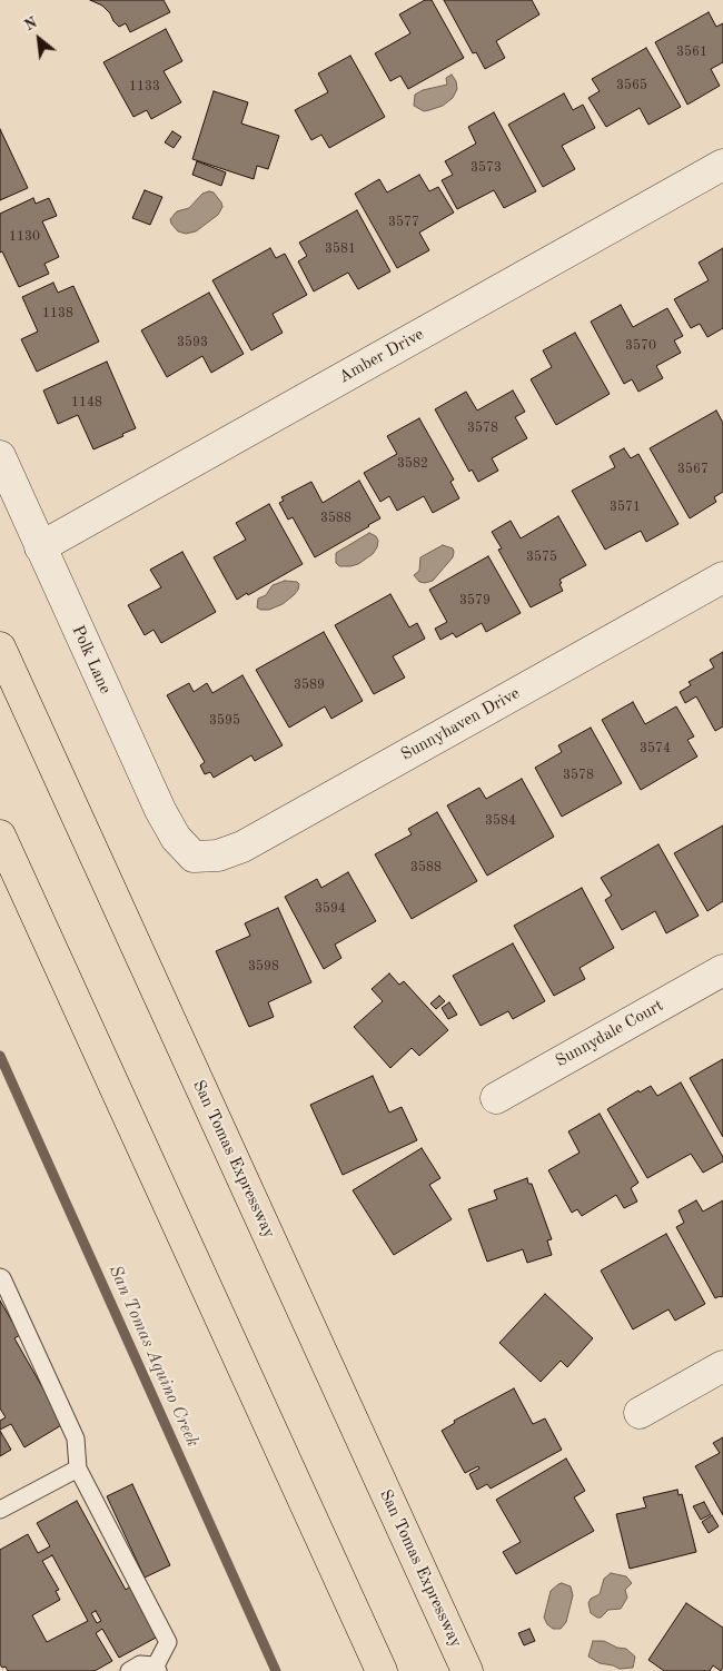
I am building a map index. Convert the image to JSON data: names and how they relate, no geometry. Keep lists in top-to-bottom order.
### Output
{
  "streets": {
    "highway": ["San Tomas Expressway"],
    "street": [
      "Amber Drive",
      "Polk Lane",
      "Sunnyhaven Drive",
      "Sunnydale Court"
    ]
  },
  "crossings": [
    ["Amber Drive", "Polk Lane"],
    ["Polk Lane", "Sunnyhaven Drive"]
  ],
  "water": ["San Tomas Aquino Creek"],
  "house_numbers": [
    "3561",
    "3565",
    "1133",
    "3573",
    "3577",
    "1130",
    "3581",
    "1138",
    "3593",
    "3570",
    "1148",
    "3578",
    "3582",
    "3567",
    "3571",
    "3588",
    "3575",
    "3579",
    "3589",
    "3595",
    "3574",
    "3578",
    "3584",
    "3588",
    "3594",
    "3598"
  ],
  "north": "top left"
}
